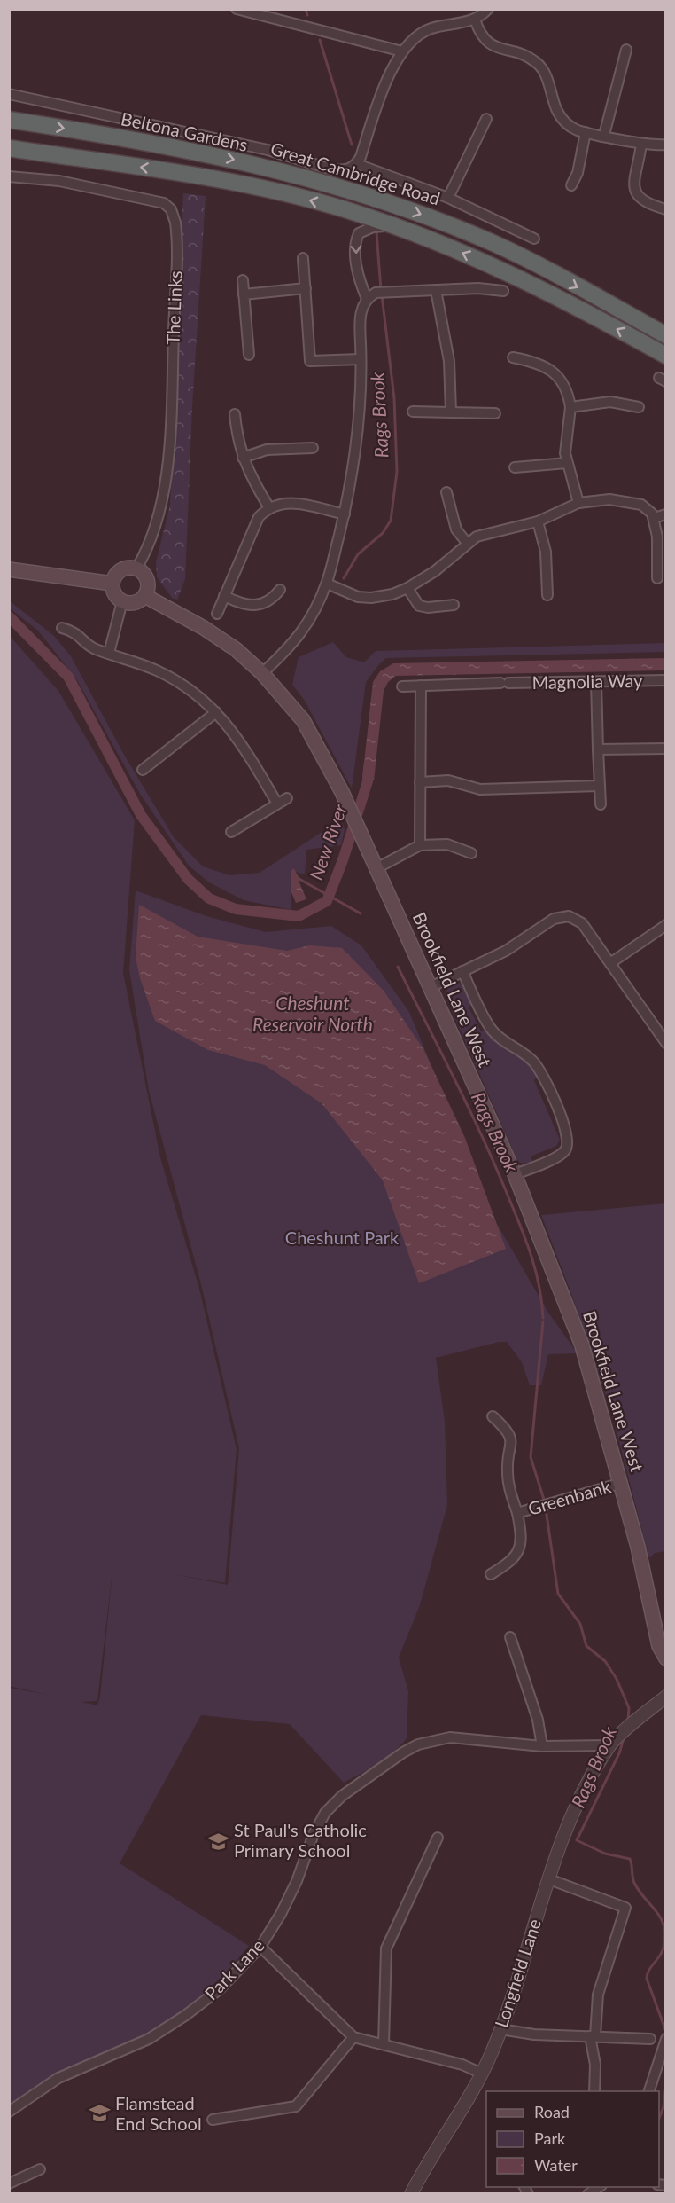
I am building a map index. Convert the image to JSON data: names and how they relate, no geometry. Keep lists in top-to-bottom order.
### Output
{
  "streets": {
    "highway": ["Great Cambridge Road"],
    "main road": ["Brookfield Lane West"],
    "street": [
      "Beltona Gardens",
      "The Links",
      "Magnolia Way",
      "Greenbank",
      "Park Lane",
      "Longfield Lane"
    ]
  },
  "crossings": [
    ["The Links", "Brookfield Lane West"],
    ["Brookfield Lane West", "Greenbank"],
    ["Park Lane", "Longfield Lane"]
  ],
  "water": ["Rags Brook", "New River", "Cheshunt Reservoir North"],
  "parks": ["Cheshunt Park"],
  "places": {
    "school or university": ["St Paul's Catholic Primary School", "Flamstead End School"]
  },
  "legend": ["Road", "Park", "Water"]
}
